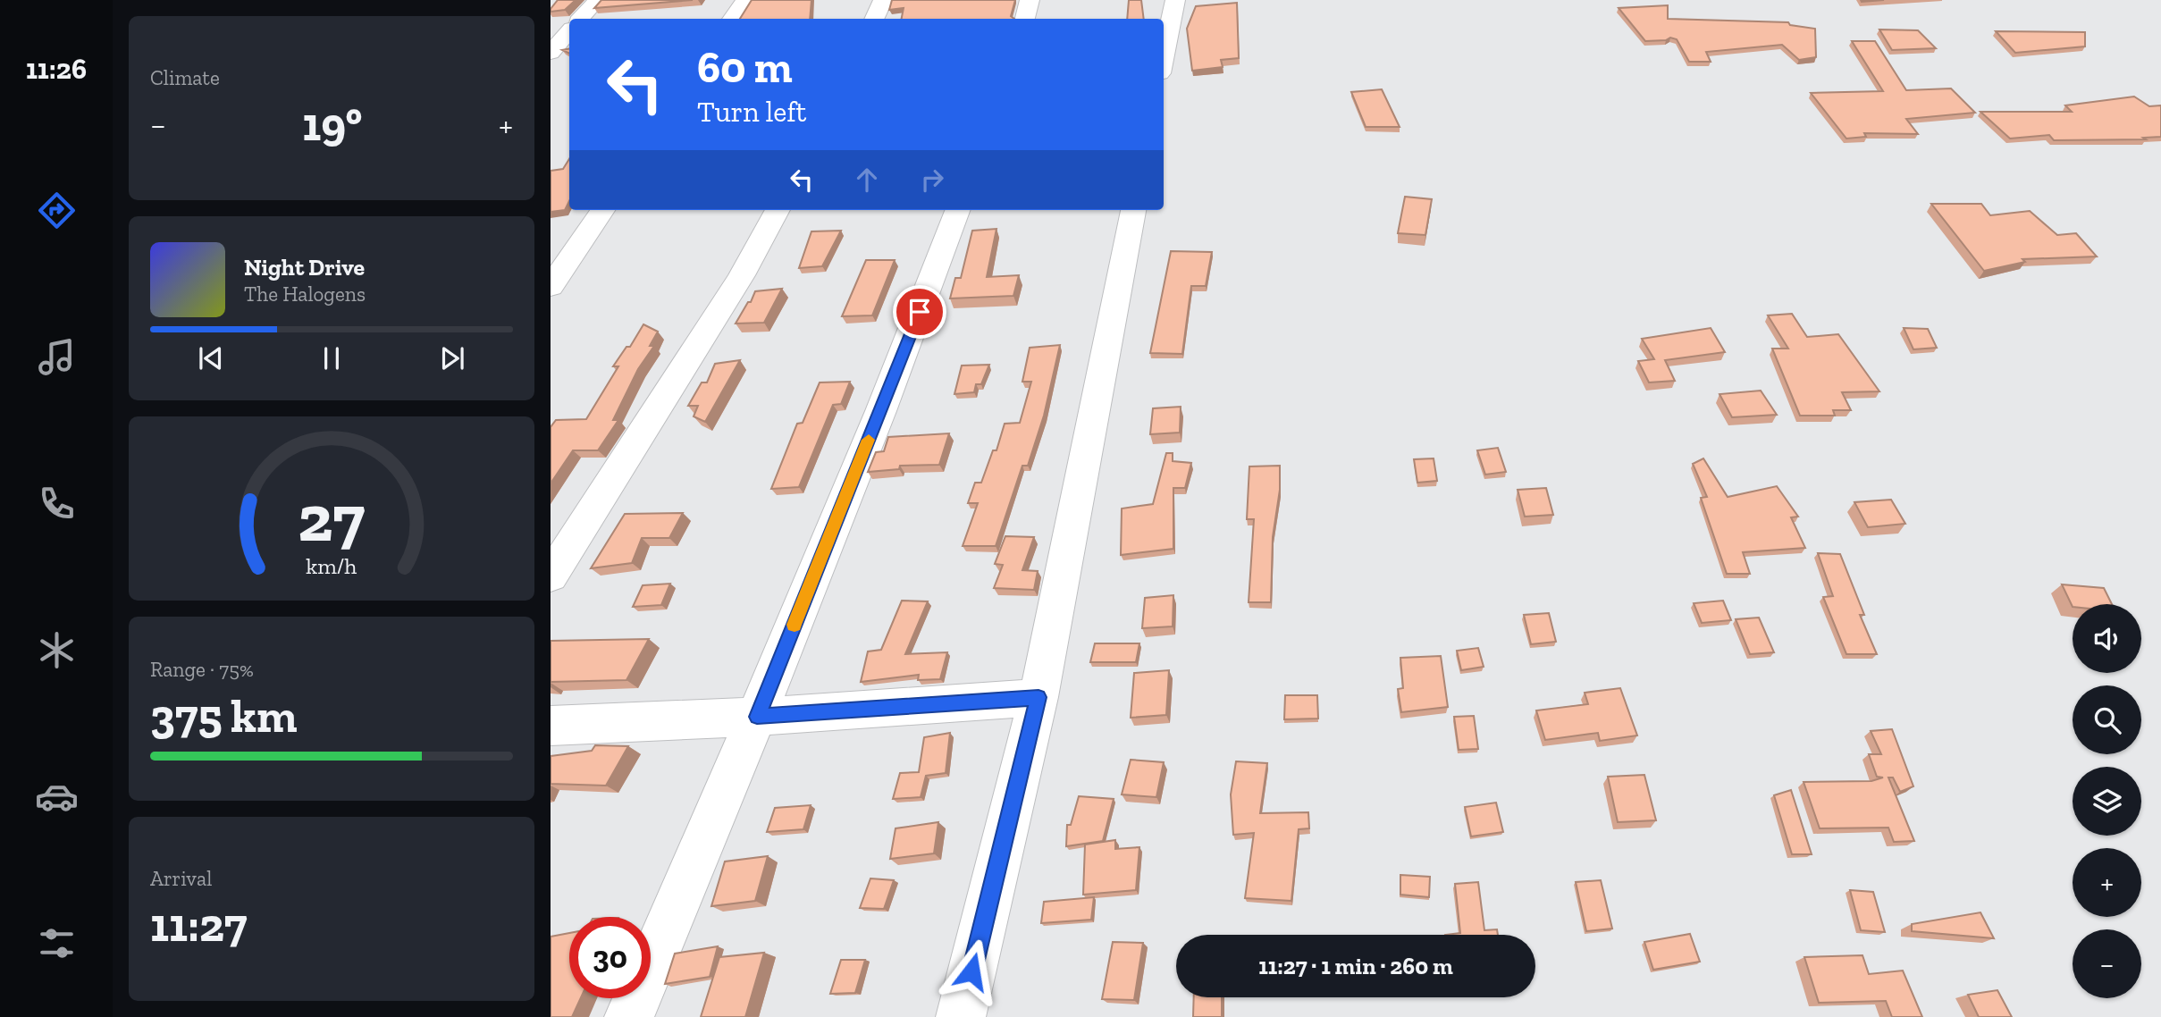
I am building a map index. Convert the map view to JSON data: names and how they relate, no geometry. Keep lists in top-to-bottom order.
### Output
{
  "page": {
    "tabs": "11:26",
    "tile": [
      "Climate",
      ["Range · 75%", "375 km"],
      ["Arrival", "11:27"]
    ],
    "turn": ["60 m", "Turn left"],
    "heat": ["−", "19°", "+"],
    "song": ["Night Drive", "The Halogens"],
    "map_buttons": ["+", "−"],
    "limit": "30",
    "trip": "11:27 · 1 min · 260 m",
    "gauge": ["27", "km/h"]
  }
}
